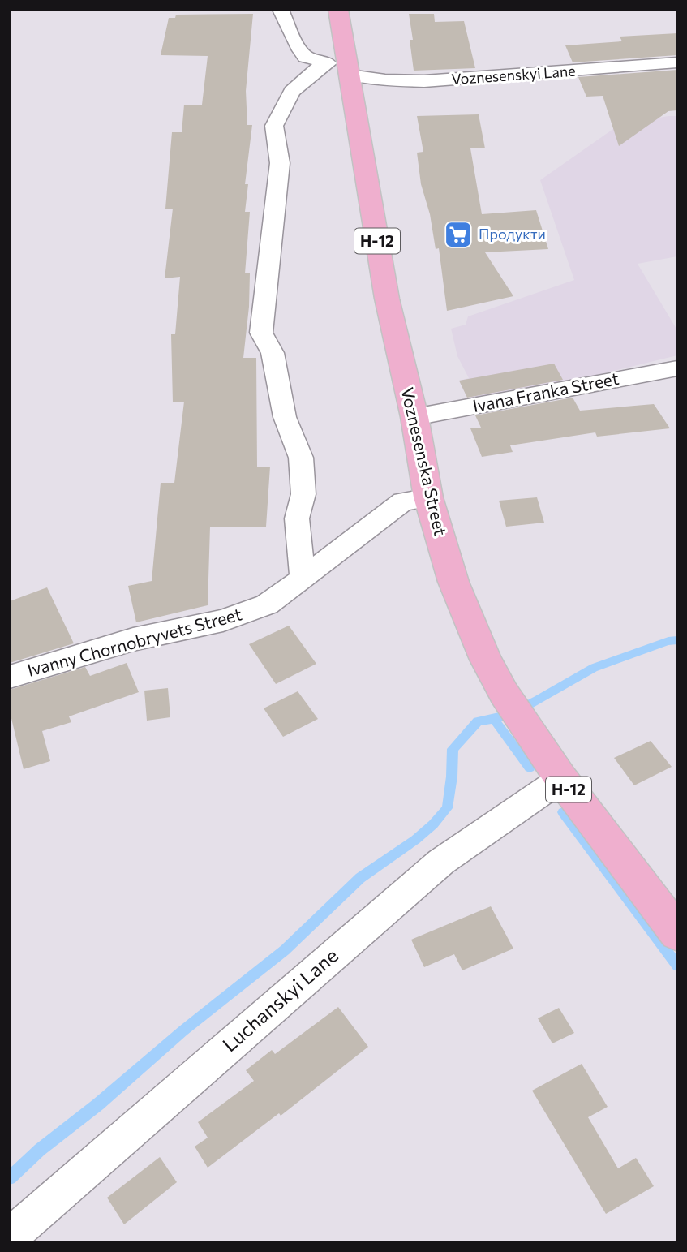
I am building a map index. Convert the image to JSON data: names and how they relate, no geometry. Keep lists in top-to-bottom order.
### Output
{
  "streets": {
    "main road": ["Н-12", "Voznesenska Street"],
    "street": [
      "Voznesenskyi Lane",
      "Ivana Franka Street",
      "Ivanny Chornobryvets Street",
      "Luchanskyi Lane"
    ]
  },
  "crossings": [
    ["Voznesenskyi Lane", "Voznesenska Street"],
    ["Ivana Franka Street", "Voznesenska Street"],
    ["Voznesenska Street", "Ivanny Chornobryvets Street"],
    ["Voznesenska Street", "Luchanskyi Lane"]
  ],
  "places": {
    "supermarket": ["Продукти"]
  }
}
